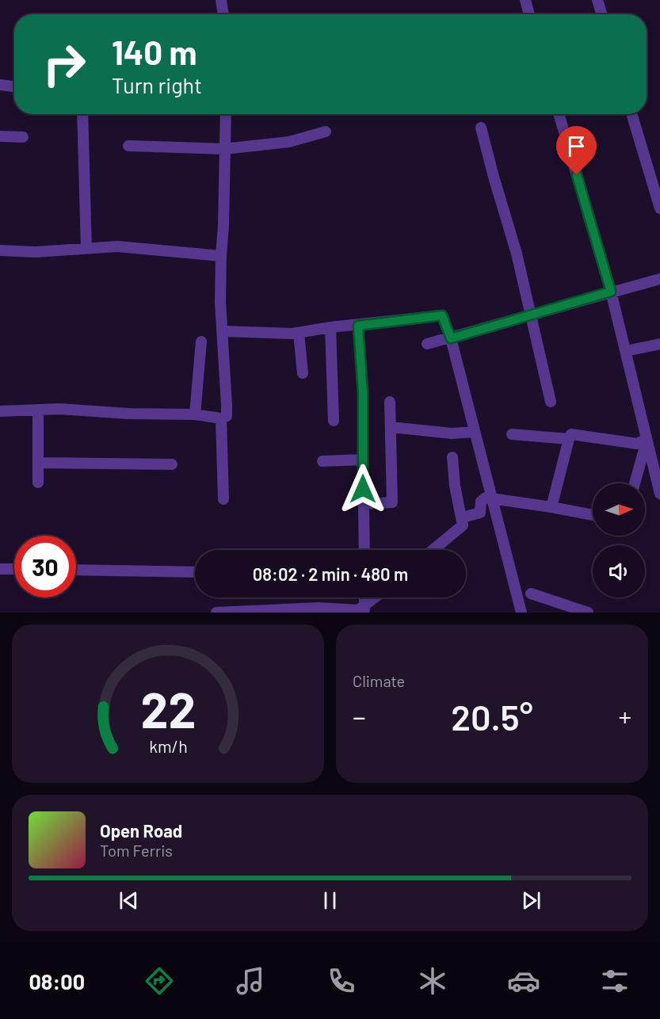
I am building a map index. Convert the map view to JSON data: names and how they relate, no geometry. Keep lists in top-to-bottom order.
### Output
{
  "north": "right",
  "page": {
    "turn": ["140 m", "Turn right"],
    "limit": "30",
    "trip": "08:02 · 2 min · 480 m",
    "tile": "Climate",
    "heat": ["−", "20.5°", "+"],
    "song": ["Open Road", "Tom Ferris"],
    "tabs": "08:00",
    "gauge": ["22", "km/h"]
  }
}
